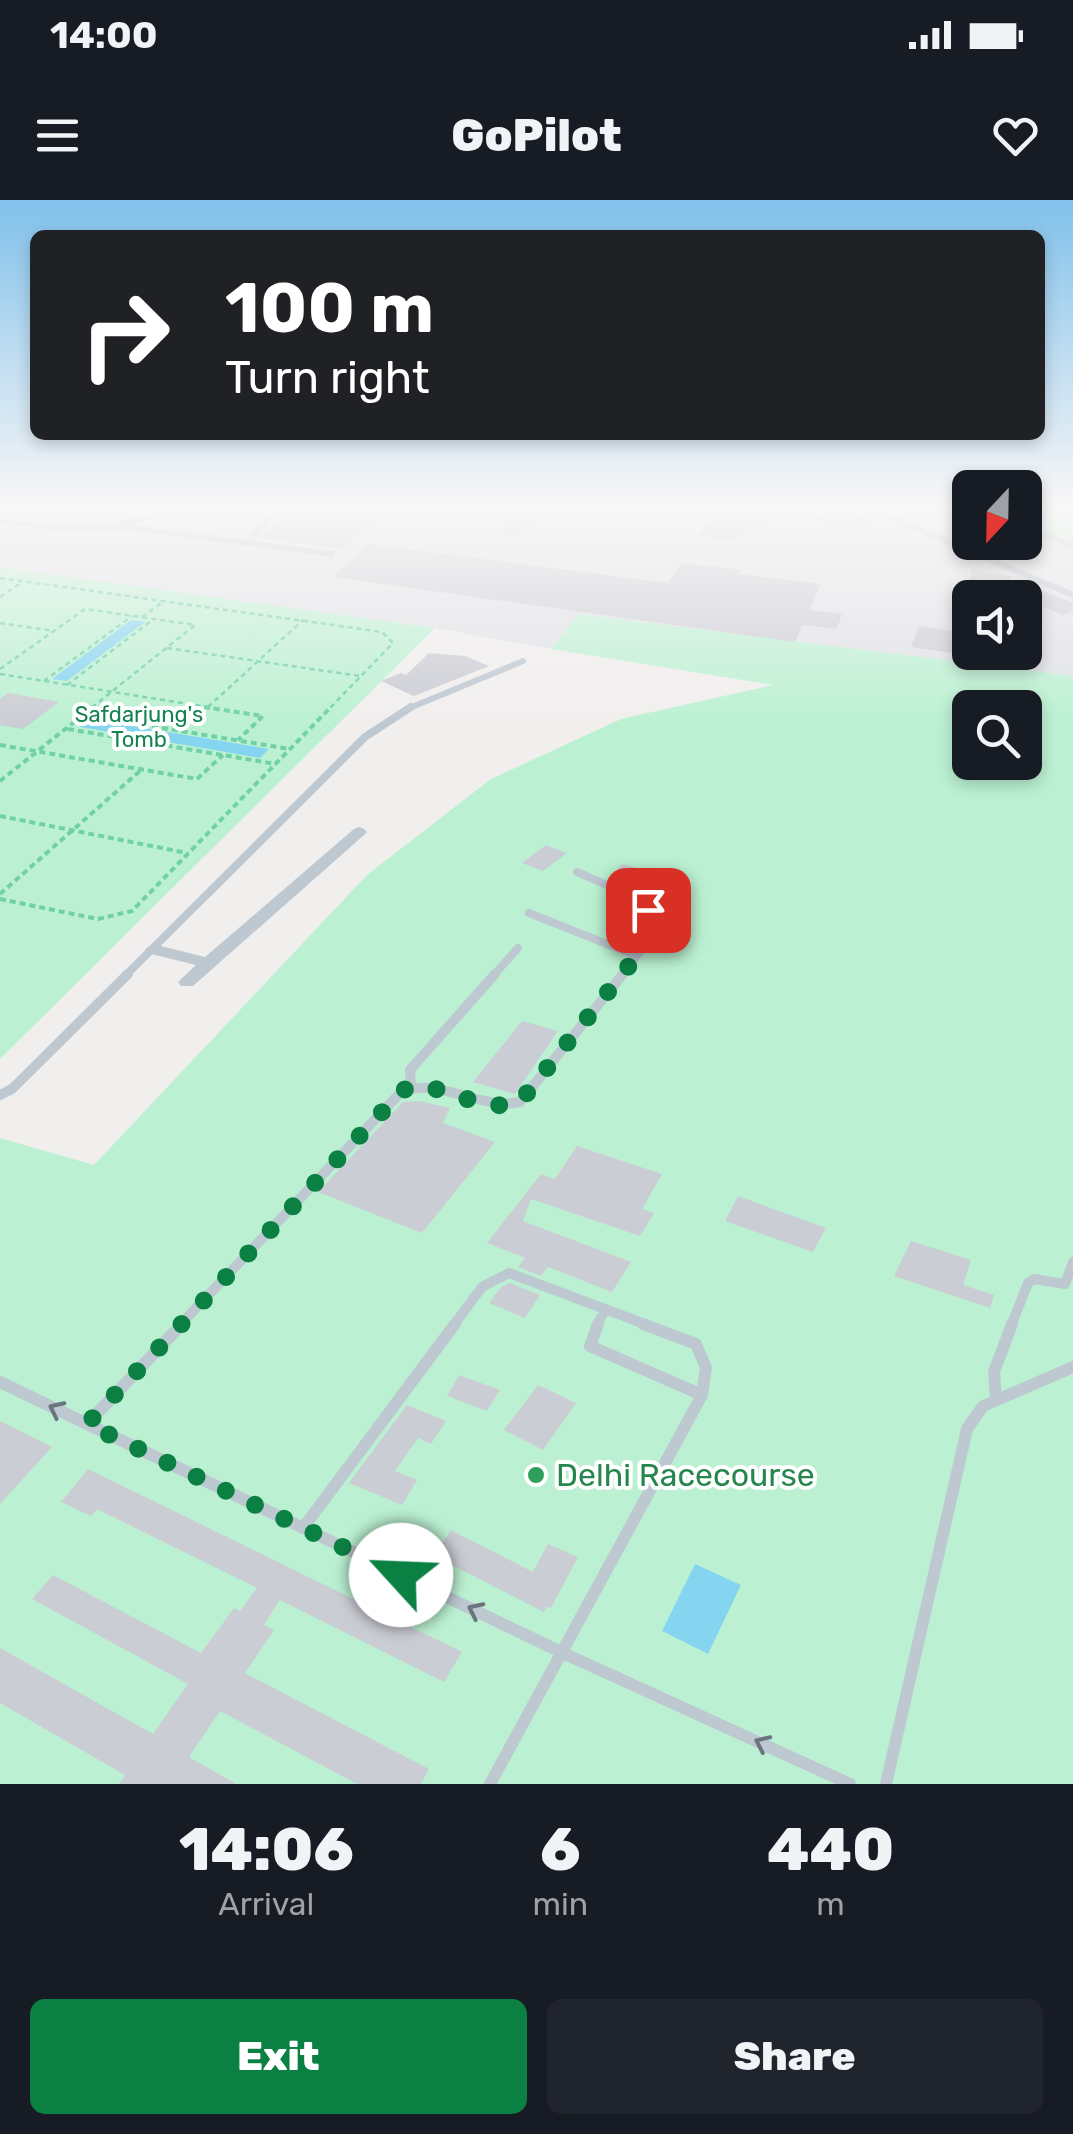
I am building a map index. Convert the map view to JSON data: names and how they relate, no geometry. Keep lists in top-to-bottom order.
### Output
{
  "parks": ["Safdarjung's Tomb"],
  "places": ["Delhi Racecourse"],
  "north": "bottom",
  "page": {
    "status": "14:00",
    "header": "GoPilot",
    "turn": ["100 m", "Turn right"],
    "eta": [
      "14:06",
      "Arrival",
      "6",
      "min",
      "440",
      "m"
    ],
    "buttons": ["Exit", "Share"]
  }
}
